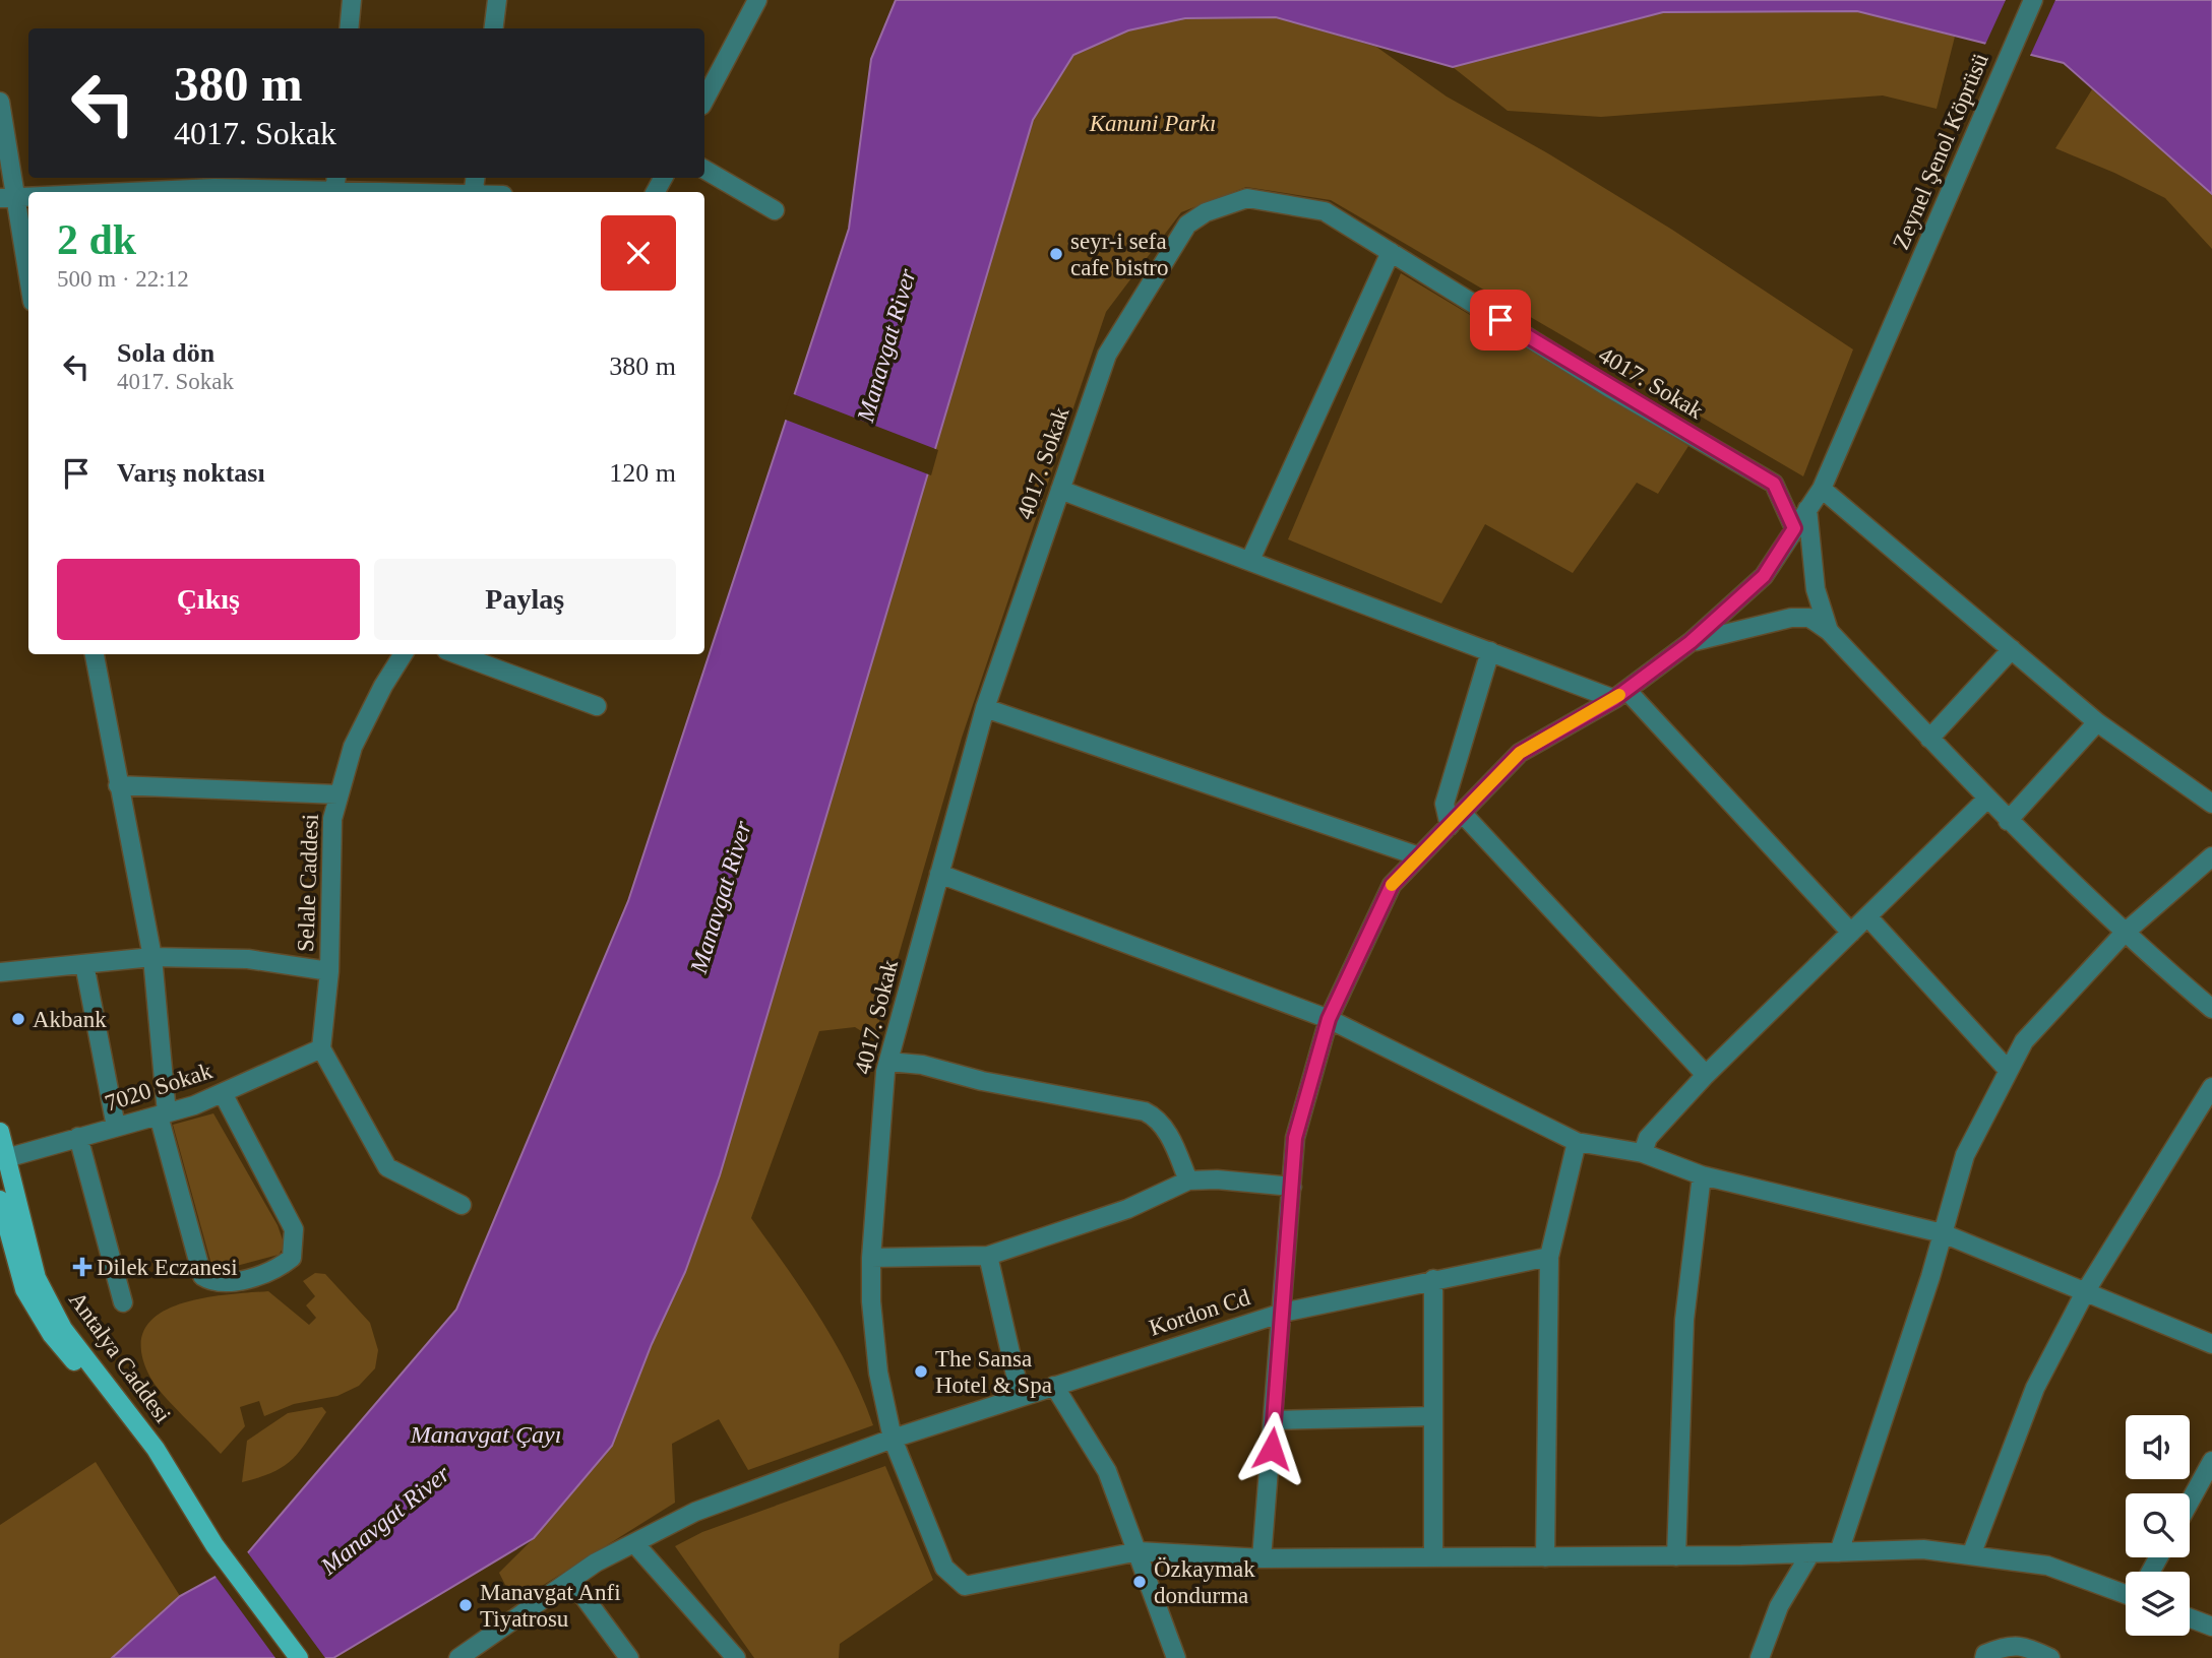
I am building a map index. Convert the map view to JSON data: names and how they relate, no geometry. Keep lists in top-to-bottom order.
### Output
{
  "streets": {
    "main road": ["Antalya Caddesi"],
    "street": [
      "Zeynel Şenol Köprüsü",
      "4017. Sokak",
      "Selale Caddesi",
      "7020 Sokak",
      "Kordon Cd"
    ]
  },
  "crossings": [
    ["Zeynel Şenol Köprüsü", "4017. Sokak"],
    ["Zeynel Şenol Köprüsü", "Kordon Cd"],
    ["4017. Sokak", "Kordon Cd"],
    ["7020 Sokak", "Antalya Caddesi"]
  ],
  "water": ["Manavgat River", "Manavgat Çayı"],
  "parks": ["Kanuni Parkı"],
  "places": {
    "other": [
      "seyr-i sefa cafe bistro",
      "Akbank",
      "The Sansa Hotel & Spa",
      "Özkaymak dondurma",
      "Manavgat Anfi Tiyatrosu"
    ],
    "health": ["Dilek Eczanesi"]
  },
  "page": {
    "turn": ["380 m", "4017. Sokak"],
    "heading": ["2 dk", "500 m · 22:12"],
    "list": [
      {
        "name": "Sola dön",
        "note": "4017. Sokak",
        "value": "380 m"
      },
      {
        "name": "Varış noktası",
        "value": "120 m"
      }
    ],
    "buttons": ["Çıkış", "Paylaş"]
  }
}
